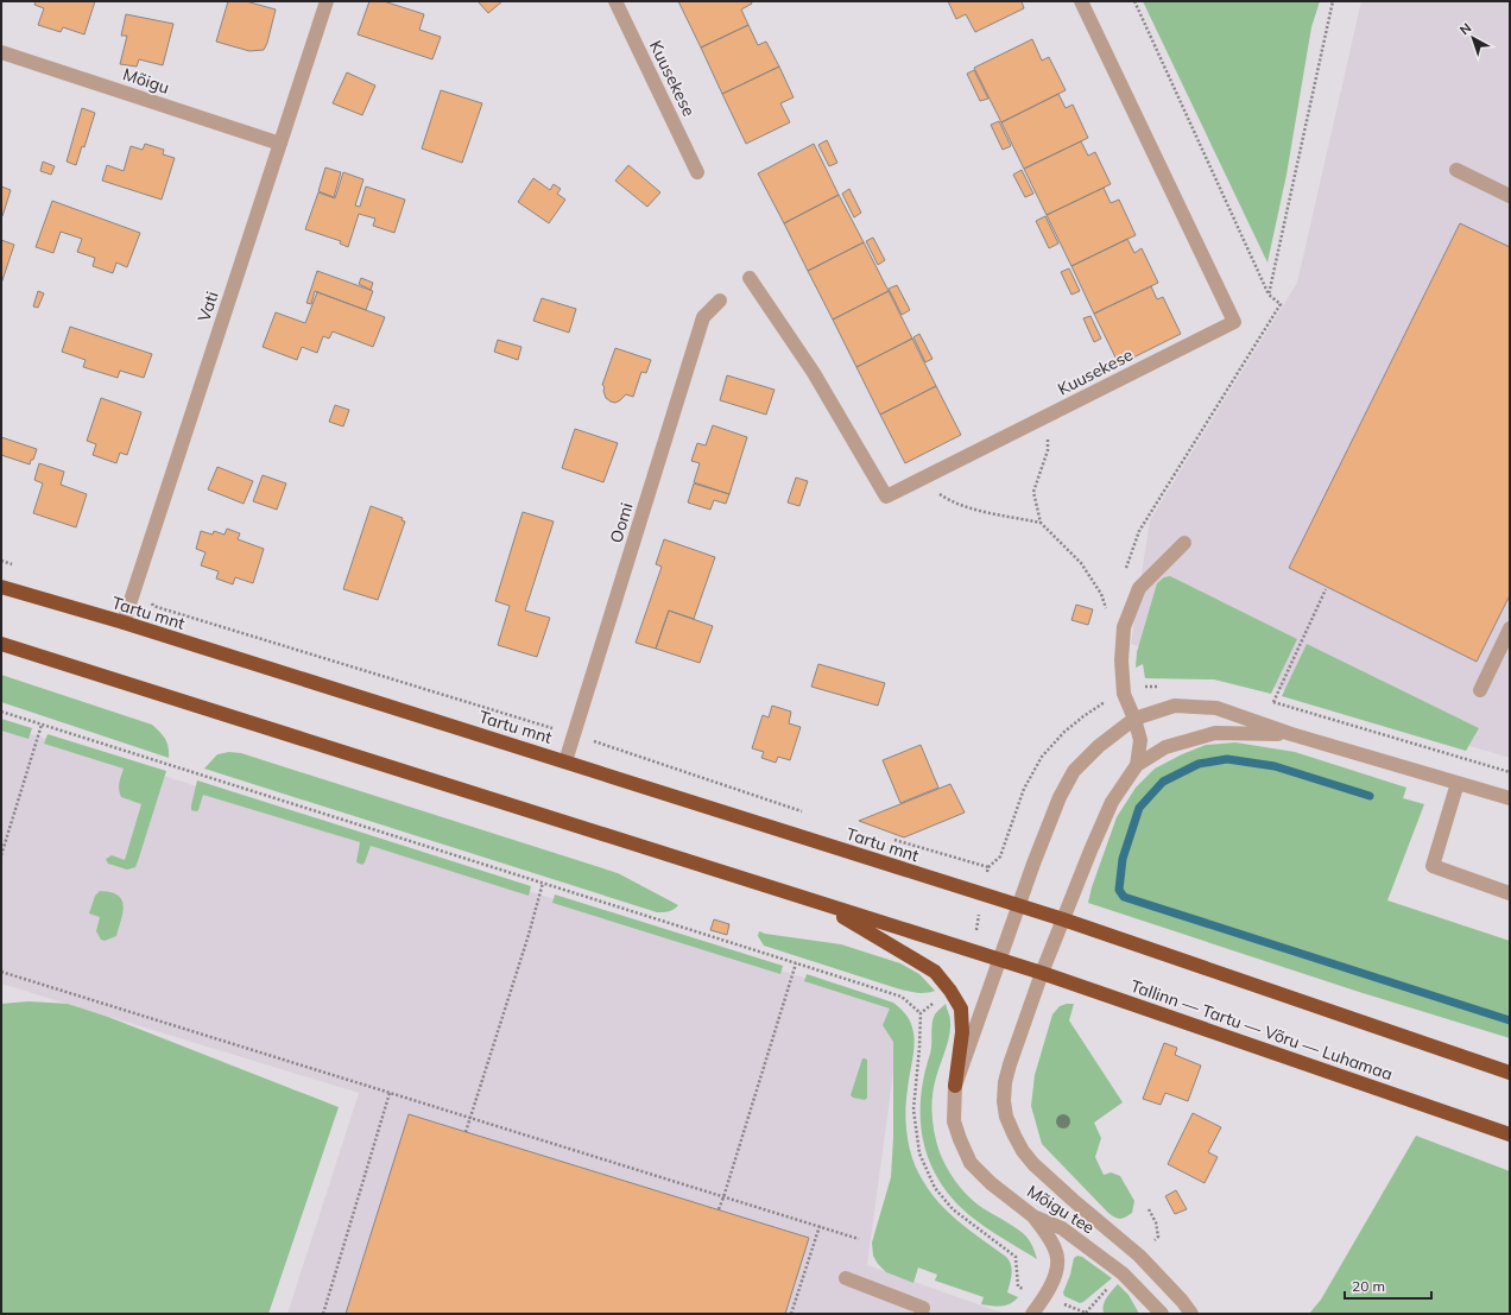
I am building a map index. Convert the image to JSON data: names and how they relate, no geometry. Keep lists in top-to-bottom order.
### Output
{
  "streets": {
    "highway": ["Tartu mnt", "Tallinn — Tartu — Võru — Luhamaa"],
    "street": [
      "Kuusekese",
      "Mõigu",
      "Vati",
      "Oomi",
      "Mõigu tee"
    ]
  },
  "crossings": [
    ["Mõigu", "Vati"],
    ["Vati", "Tartu mnt"],
    ["Oomi", "Tartu mnt"],
    ["Tartu mnt", "Mõigu tee"],
    ["Tallinn — Tartu — Võru — Luhamaa", "Mõigu tee"]
  ],
  "scale_bar": "20 m",
  "north": "top left"
}
